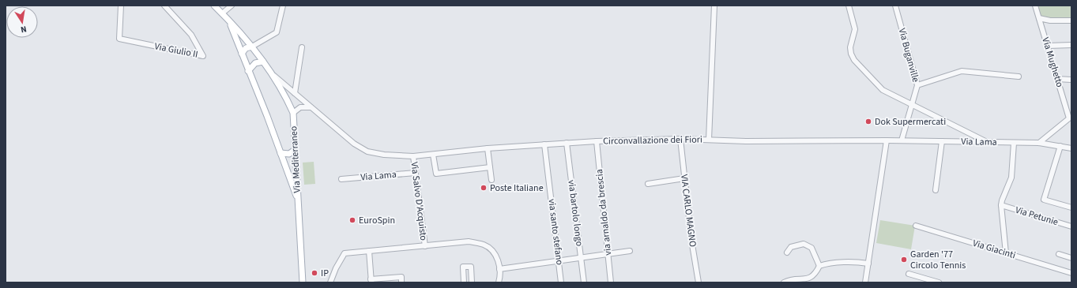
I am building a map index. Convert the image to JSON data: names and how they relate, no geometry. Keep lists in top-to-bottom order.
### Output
{
  "streets": {
    "main road": ["Via Mediterraneo"],
    "street": [
      "Via Giulio II",
      "Via Buganville",
      "Via Mughetto",
      "Circonvallazione dei Fiori",
      "Via Lama",
      "Via Salvo D'Acquisto",
      "VIA CARLO MAGNO",
      "via arnaldo da brescia",
      "via bartolo longo",
      "Via Petunie",
      "via santo stefano",
      "Via Giacinti"
    ]
  },
  "crossings": [
    ["Via Buganville", "Via Lama"],
    ["Via Mughetto", "Via Lama"],
    ["Circonvallazione dei Fiori", "Via Lama"],
    ["Circonvallazione dei Fiori", "Via Mediterraneo"],
    ["Circonvallazione dei Fiori", "Via Salvo D'Acquisto"],
    ["Circonvallazione dei Fiori", "VIA CARLO MAGNO"],
    ["Circonvallazione dei Fiori", "via arnaldo da brescia"],
    ["Circonvallazione dei Fiori", "via bartolo longo"],
    ["Circonvallazione dei Fiori", "via santo stefano"],
    ["Via Lama", "Via Salvo D'Acquisto"]
  ],
  "places": [
    "Dok Supermercati",
    "Poste Italiane",
    "EuroSpin",
    "Garden '77 Circolo Tennis",
    "IP"
  ],
  "north": "bottom"
}
